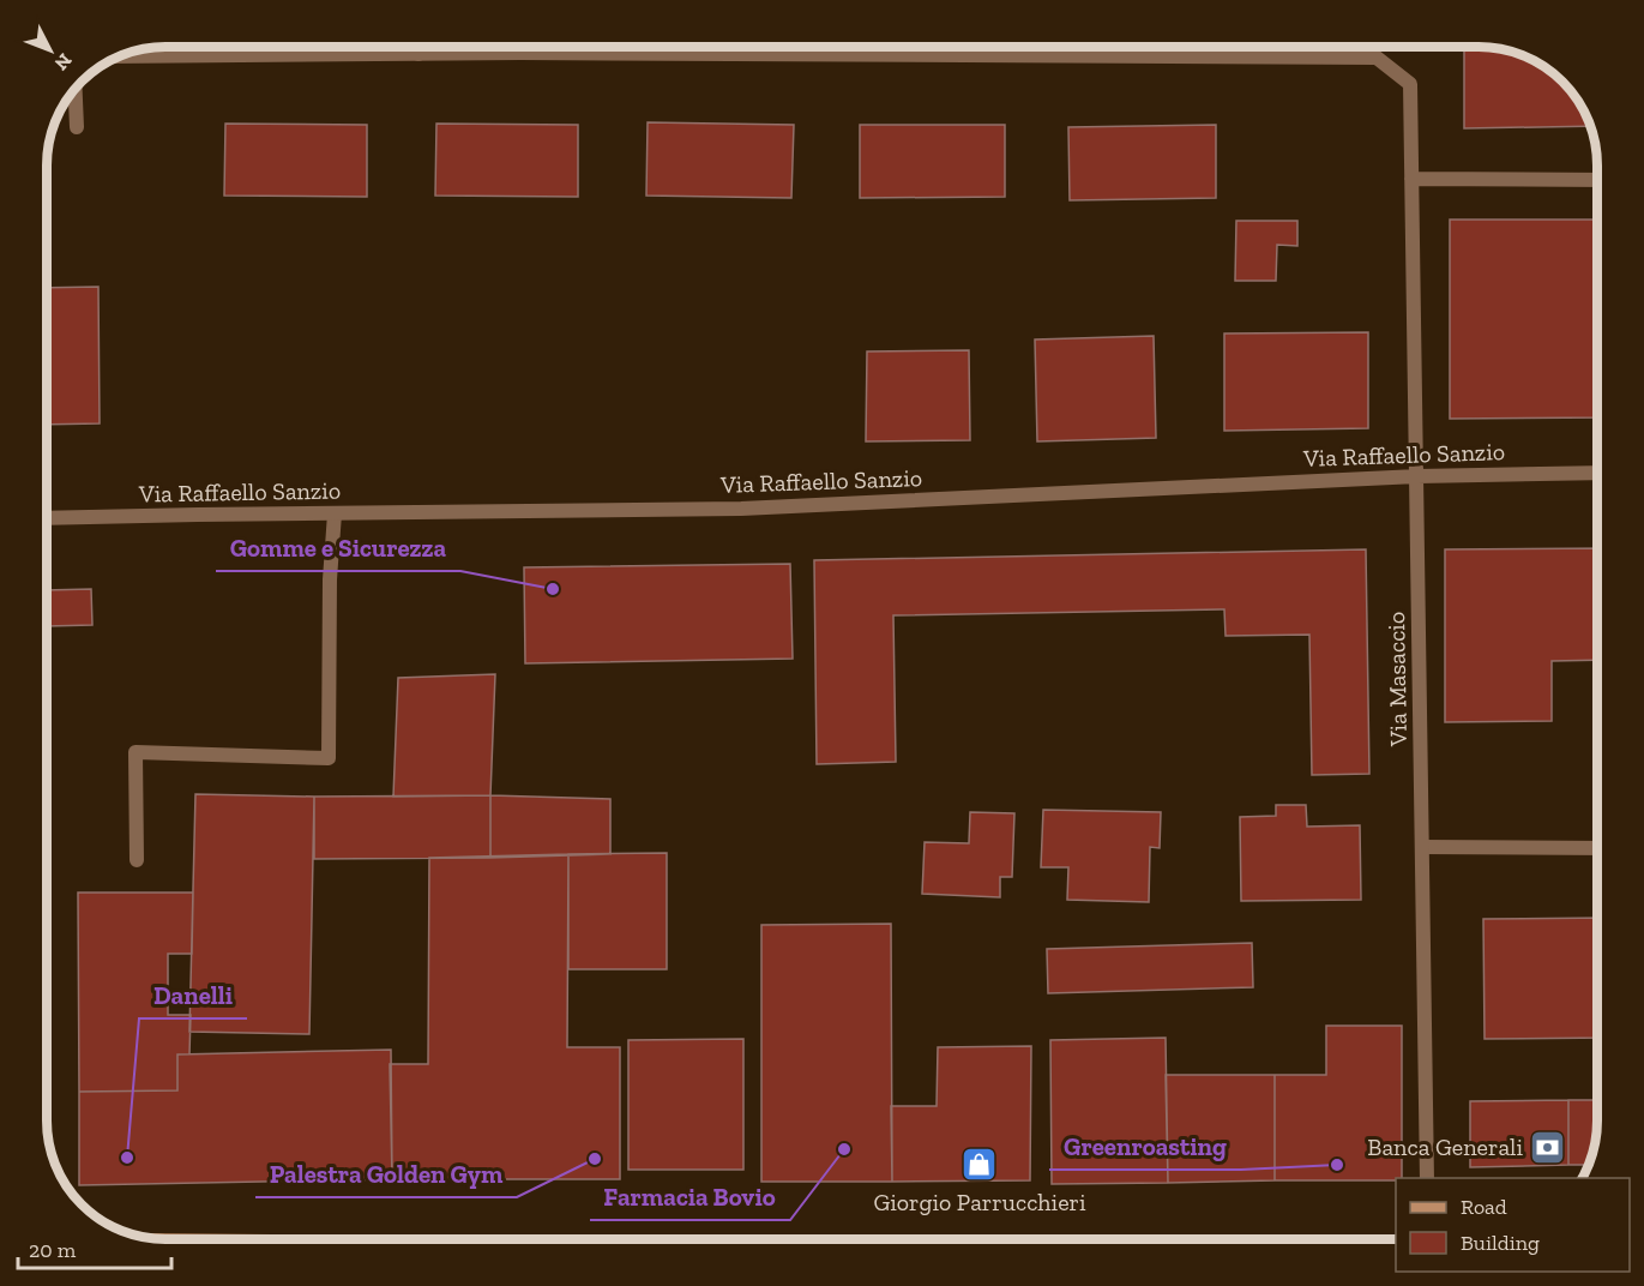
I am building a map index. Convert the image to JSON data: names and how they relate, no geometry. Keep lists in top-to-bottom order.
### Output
{
  "streets": {
    "street": ["Via Raffaello Sanzio", "Via Masaccio"]
  },
  "crossings": [
    ["Via Raffaello Sanzio", "Via Masaccio"]
  ],
  "places": {
    "other": [
      "Gomme e Sicurezza",
      "Farmacia Bovio",
      "Danelli",
      "Palestra Golden Gym",
      "Greenroasting"
    ],
    "bank": ["Banca Generali"],
    "shop": ["Giorgio Parrucchieri"]
  },
  "legend": ["Road", "Building"],
  "scale_bar": "20 m",
  "north": "bottom right"
}
